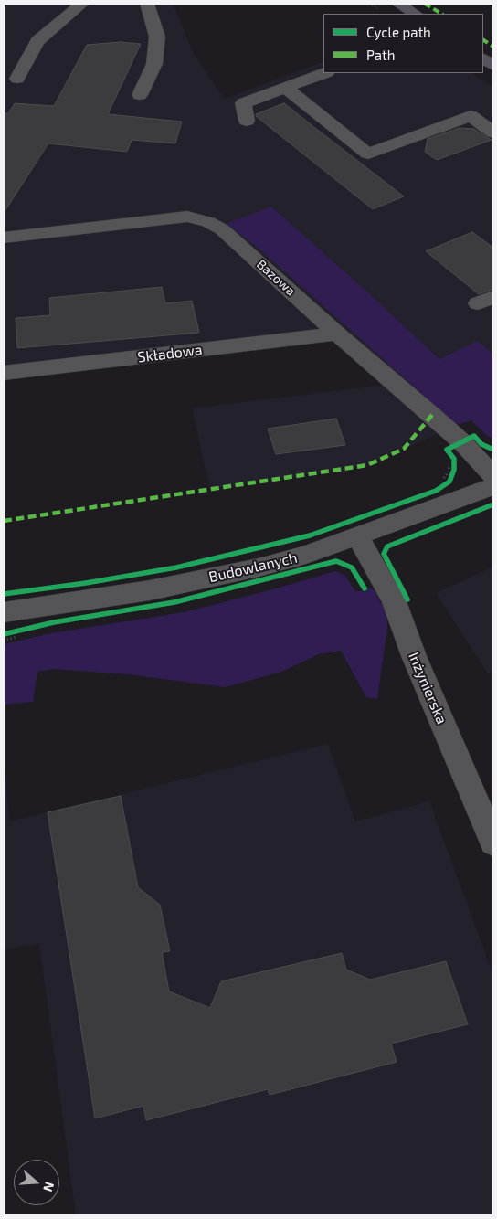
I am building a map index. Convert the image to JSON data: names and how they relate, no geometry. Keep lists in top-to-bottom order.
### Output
{
  "streets": {
    "street": [
      "Bazowa",
      "Składowa",
      "Budowlanych",
      "Inżynierska"
    ]
  },
  "crossings": [
    ["Bazowa", "Składowa"],
    ["Budowlanych", "Inżynierska"]
  ],
  "legend": ["Cycle path", "Path"],
  "north": "right"
}
